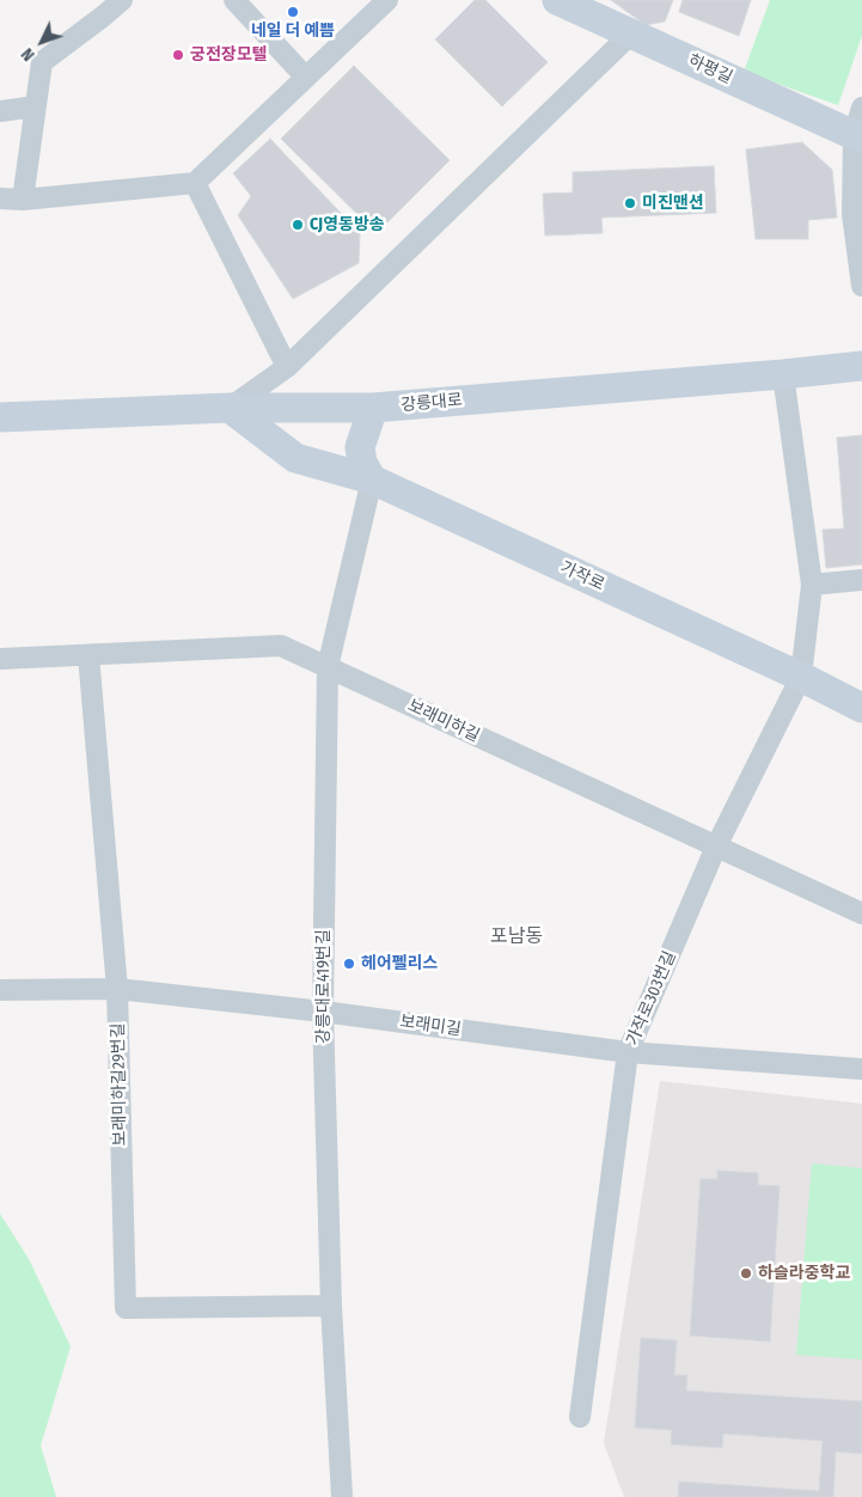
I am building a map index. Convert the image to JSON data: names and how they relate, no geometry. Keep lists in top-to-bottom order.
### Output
{
  "streets": {
    "street": [
      "하평길",
      "강릉대로",
      "가작로",
      "보래미하길",
      "강릉대로419번길",
      "가작로303번길",
      "보래미길",
      "보래미하길29번길"
    ]
  },
  "crossings": [
    ["강릉대로", "가작로"],
    ["강릉대로", "가작로303번길"],
    ["가작로", "강릉대로419번길"],
    ["가작로", "가작로303번길"],
    ["보래미하길", "강릉대로419번길"],
    ["보래미하길", "가작로303번길"],
    ["보래미하길", "보래미하길29번길"],
    ["강릉대로419번길", "보래미길"],
    ["강릉대로419번길", "보래미하길29번길"],
    ["가작로303번길", "보래미길"],
    ["보래미길", "보래미하길29번길"]
  ],
  "districts": ["포남동"],
  "places": [
    "네일 더 예쁨",
    "궁전장모텔",
    "미진맨션",
    "CJ영동방송",
    "헤어펠리스",
    "하슬라중학교"
  ],
  "north": "bottom left"
}
